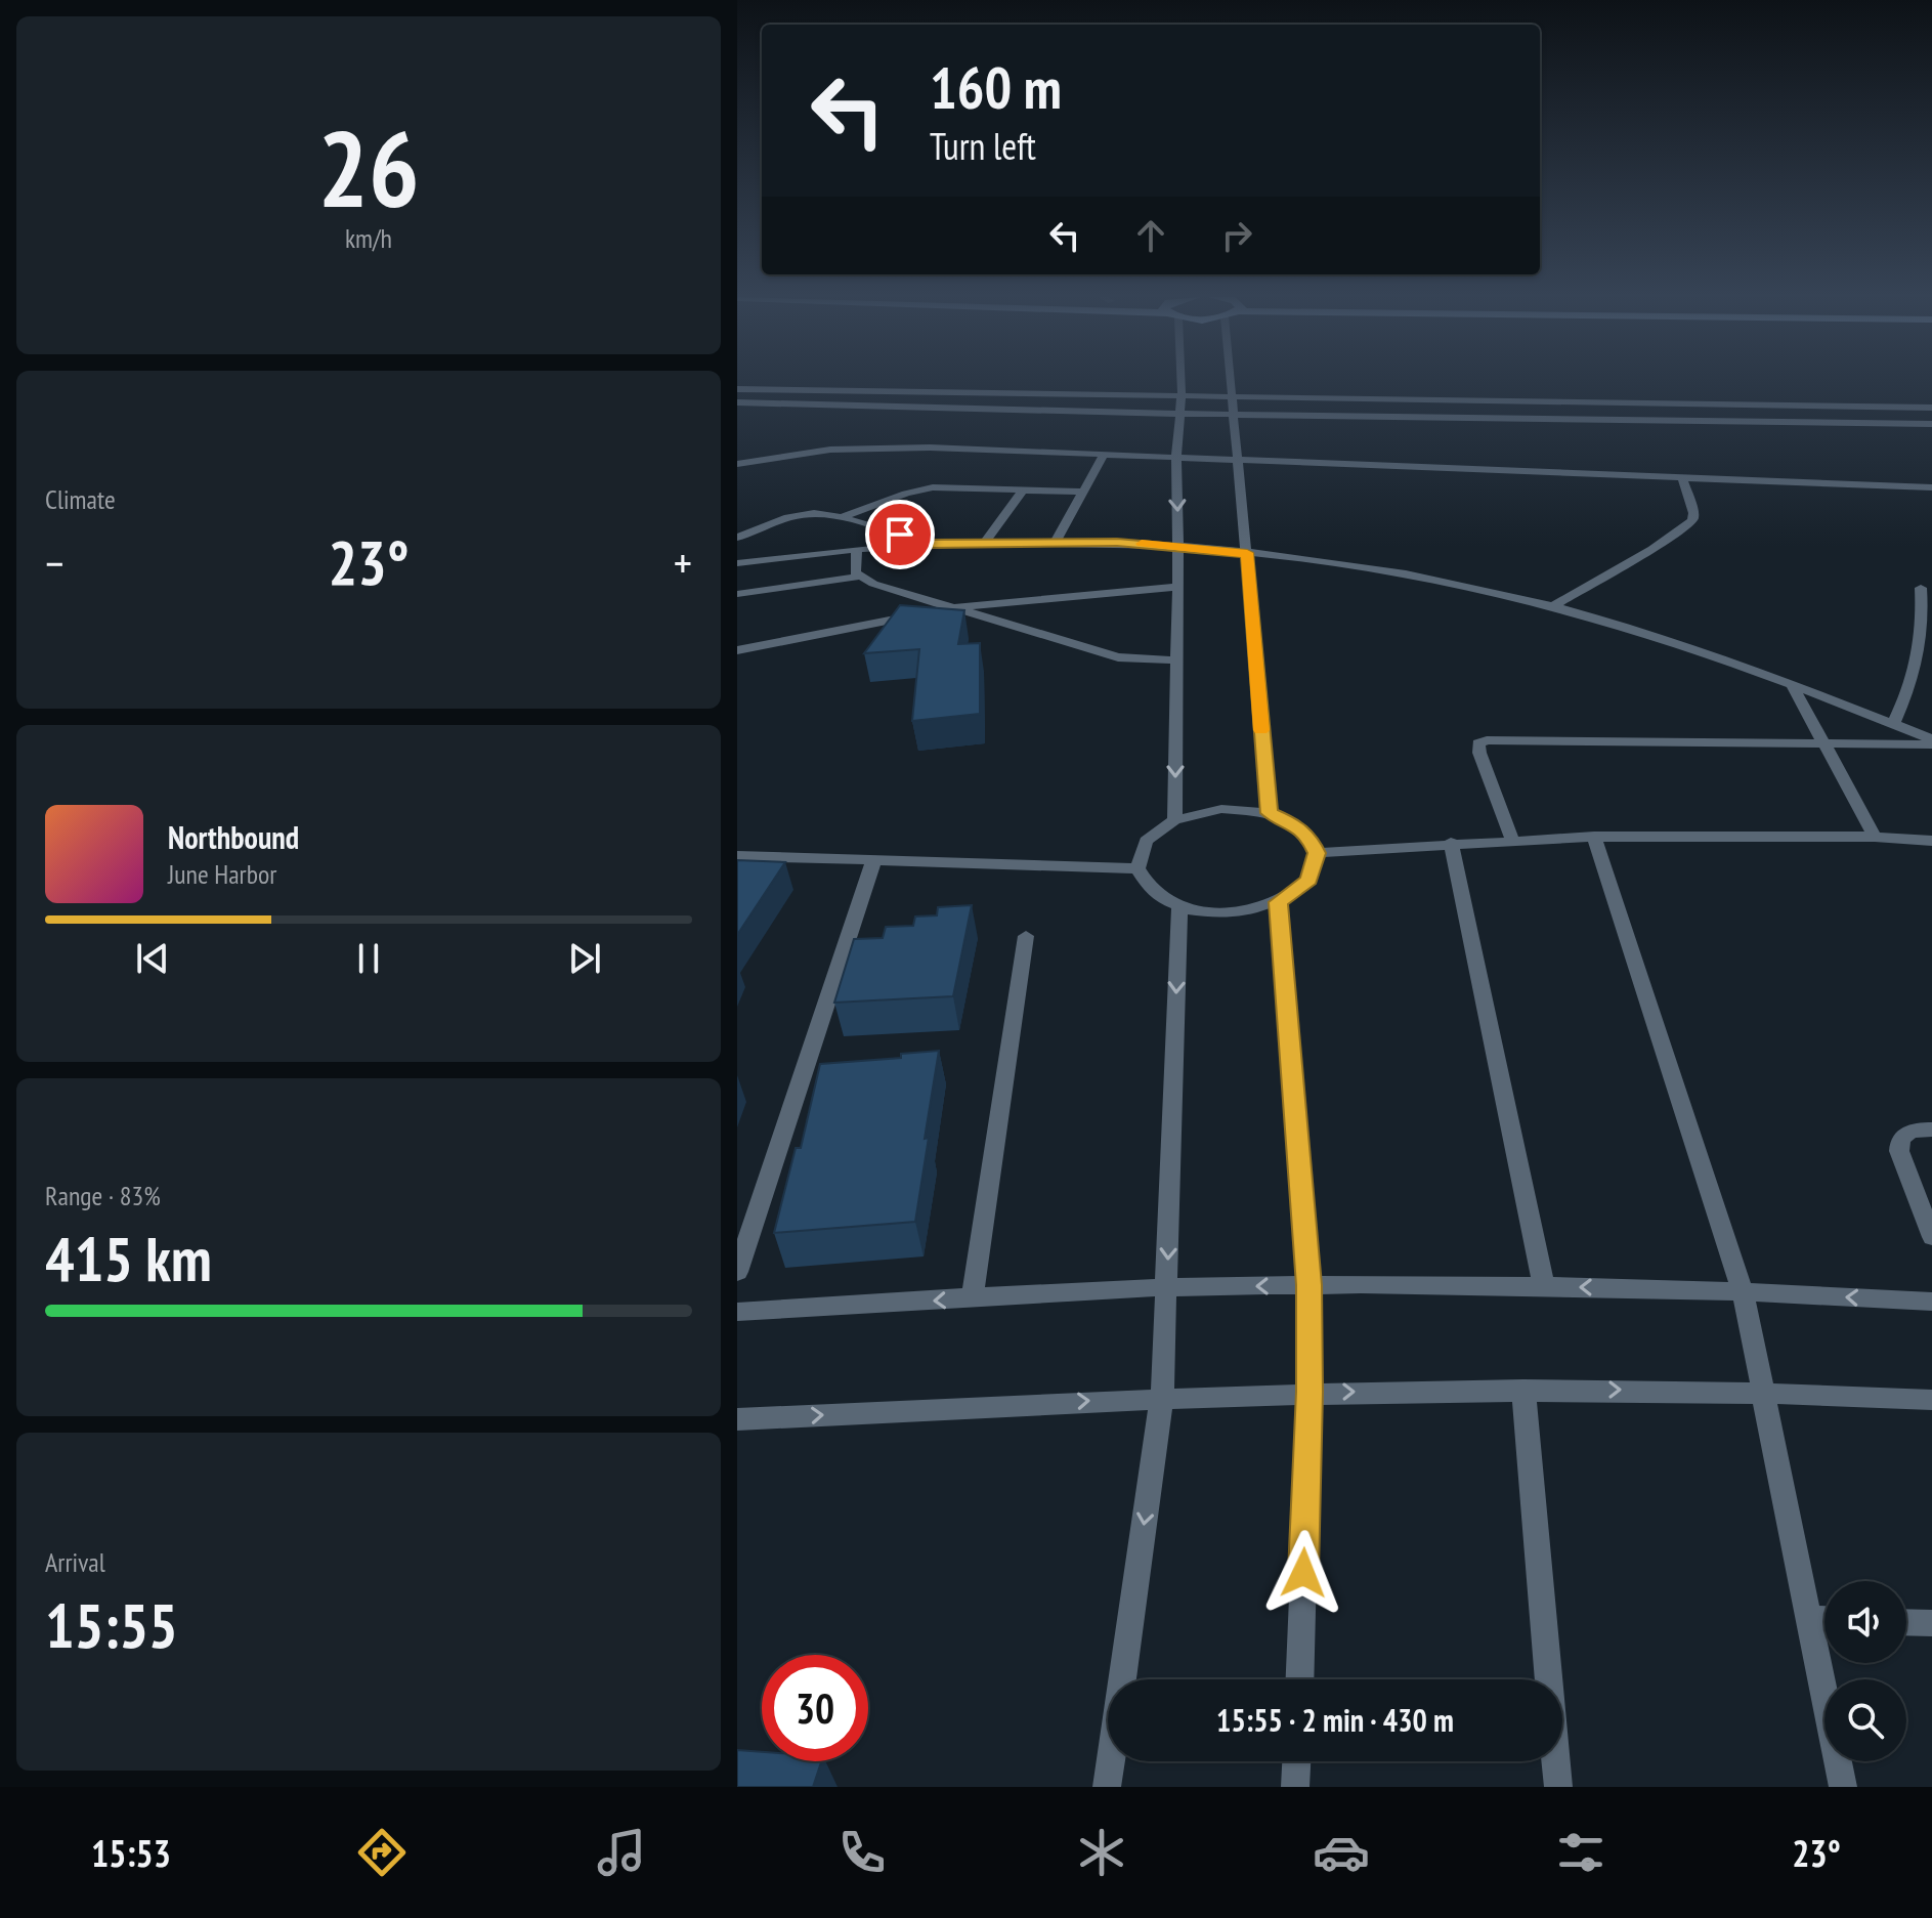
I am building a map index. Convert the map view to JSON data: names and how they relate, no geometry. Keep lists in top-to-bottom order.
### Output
{
  "page": {
    "tile": [
      ["26", "km/h"],
      "Climate",
      ["Range · 83%", "415 km"],
      ["Arrival", "15:55"]
    ],
    "turn": ["160 m", "Turn left"],
    "heat": ["−", "23°", "+"],
    "song": ["Northbound", "June Harbor"],
    "limit": "30",
    "trip": "15:55 · 2 min · 430 m",
    "tabs": ["15:53", "23°"]
  }
}
